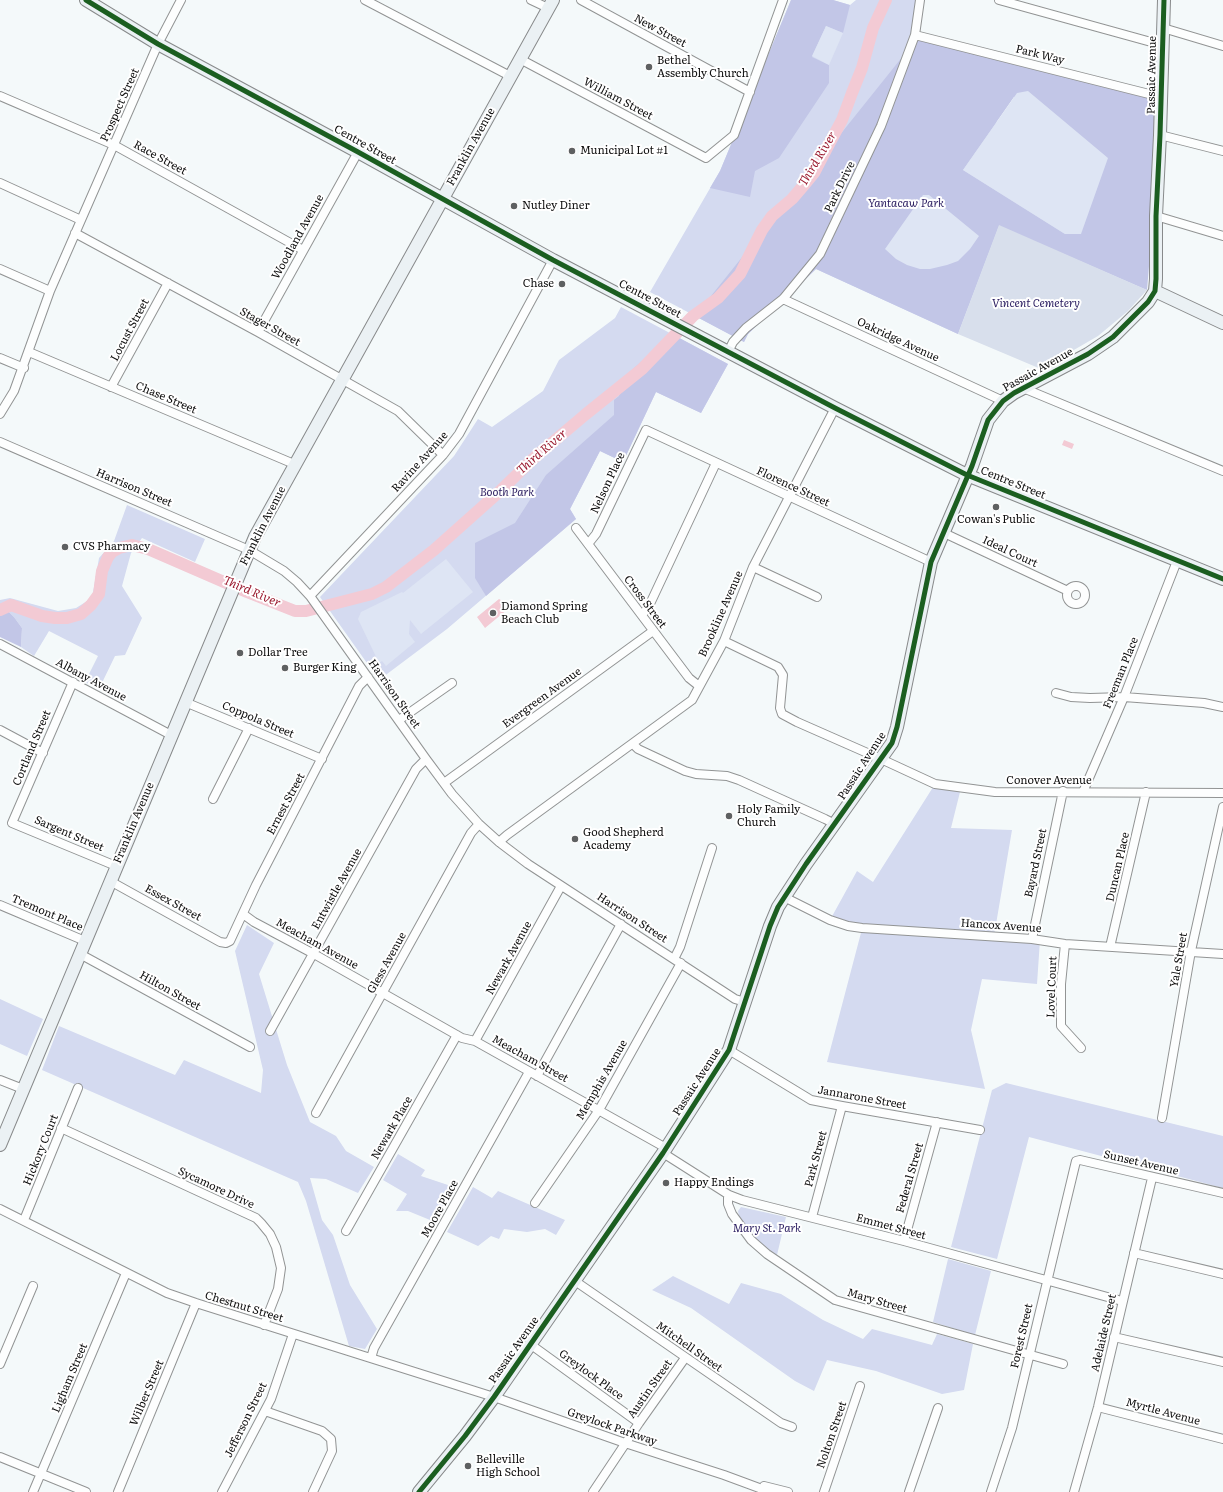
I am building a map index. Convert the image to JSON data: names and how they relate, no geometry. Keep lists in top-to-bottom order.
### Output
{
  "streets": {
    "street": [
      "New Street",
      "Park Way",
      "Passaic Avenue",
      "William Street",
      "Prospect Street",
      "Centre Street",
      "Franklin Avenue",
      "Race Street",
      "Park Drive",
      "Woodland Avenue",
      "Stager Street",
      "Locust Street",
      "Oakridge Avenue",
      "Chase Street",
      "Ravine Avenue",
      "Nelson Place",
      "Florence Street",
      "Harrison Street",
      "Ideal Court",
      "Cross Street",
      "Brookline Avenue",
      "Freeman Place",
      "Albany Avenue",
      "Evergreen Avenue",
      "Coppola Street",
      "Cortland Street",
      "Conover Avenue",
      "Ernest Street",
      "Sargent Street",
      "Bayard Street",
      "Duncan Place",
      "Entwistle Avenue",
      "Essex Street",
      "Tremont Place",
      "Hancox Avenue",
      "Meacham Avenue",
      "Newark Avenue",
      "Yale Street",
      "Gless Avenue",
      "Lovel Court",
      "Hilton Street",
      "Meacham Street",
      "Memphis Avenue",
      "Jannarone Street",
      "Newark Place",
      "Hickory Court",
      "Park Street",
      "Sunset Avenue",
      "Federal Street",
      "Sycamore Drive",
      "Moore Place",
      "Emmet Street",
      "Mary Street",
      "Chestnut Street",
      "Adelaide Street",
      "Forest Street",
      "Mitchell Street",
      "Greylock Place",
      "Ligham Street",
      "Austin Street",
      "Wilber Street",
      "Myrtle Avenue",
      "Jefferson Street",
      "Greylock Parkway",
      "Nolton Street"
    ]
  },
  "crossings": [
    ["New Street", "William Street"],
    ["Park Way", "Passaic Avenue"],
    ["Park Way", "Park Drive"],
    ["Passaic Avenue", "Centre Street"],
    ["Passaic Avenue", "Oakridge Avenue"],
    ["Passaic Avenue", "Florence Street"],
    ["Passaic Avenue", "Harrison Street"],
    ["Passaic Avenue", "Ideal Court"],
    ["Passaic Avenue", "Conover Avenue"],
    ["Passaic Avenue", "Hancox Avenue"],
    ["Passaic Avenue", "Meacham Street"],
    ["Passaic Avenue", "Jannarone Street"],
    ["Passaic Avenue", "Emmet Street"],
    ["Passaic Avenue", "Chestnut Street"],
    ["Passaic Avenue", "Mitchell Street"],
    ["Passaic Avenue", "Greylock Place"],
    ["Passaic Avenue", "Greylock Parkway"],
    ["William Street", "Franklin Avenue"],
    ["Prospect Street", "Centre Street"],
    ["Prospect Street", "Race Street"],
    ["Prospect Street", "Stager Street"],
    ["Centre Street", "Franklin Avenue"],
    ["Centre Street", "Park Drive"],
    ["Centre Street", "Woodland Avenue"],
    ["Centre Street", "Ravine Avenue"],
    ["Centre Street", "Brookline Avenue"],
    ["Centre Street", "Freeman Place"],
    ["Franklin Avenue", "Stager Street"],
    ["Franklin Avenue", "Chase Street"],
    ["Franklin Avenue", "Harrison Street"],
    ["Franklin Avenue", "Albany Avenue"],
    ["Franklin Avenue", "Coppola Street"],
    ["Franklin Avenue", "Sargent Street"],
    ["Franklin Avenue", "Essex Street"],
    ["Franklin Avenue", "Tremont Place"],
    ["Franklin Avenue", "Hilton Street"],
    ["Race Street", "Woodland Avenue"],
    ["Park Drive", "Oakridge Avenue"],
    ["Woodland Avenue", "Stager Street"],
    ["Stager Street", "Locust Street"],
    ["Stager Street", "Ravine Avenue"],
    ["Locust Street", "Chase Street"],
    ["Ravine Avenue", "Harrison Street"],
    ["Nelson Place", "Florence Street"],
    ["Nelson Place", "Cross Street"],
    ["Florence Street", "Brookline Avenue"],
    ["Harrison Street", "Brookline Avenue"],
    ["Harrison Street", "Evergreen Avenue"],
    ["Harrison Street", "Ernest Street"],
    ["Harrison Street", "Entwistle Avenue"],
    ["Harrison Street", "Newark Avenue"],
    ["Harrison Street", "Gless Avenue"],
    ["Harrison Street", "Memphis Avenue"],
    ["Cross Street", "Brookline Avenue"],
    ["Cross Street", "Evergreen Avenue"],
    ["Brookline Avenue", "Conover Avenue"],
    ["Freeman Place", "Conover Avenue"],
    ["Albany Avenue", "Cortland Street"],
    ["Coppola Street", "Ernest Street"],
    ["Cortland Street", "Sargent Street"],
    ["Conover Avenue", "Bayard Street"],
    ["Conover Avenue", "Duncan Place"],
    ["Ernest Street", "Essex Street"],
    ["Ernest Street", "Meacham Avenue"],
    ["Bayard Street", "Hancox Avenue"],
    ["Duncan Place", "Hancox Avenue"],
    ["Entwistle Avenue", "Meacham Avenue"],
    ["Hancox Avenue", "Yale Street"],
    ["Hancox Avenue", "Lovel Court"],
    ["Meacham Avenue", "Gless Avenue"],
    ["Meacham Avenue", "Meacham Street"],
    ["Newark Avenue", "Meacham Street"],
    ["Gless Avenue", "Meacham Street"],
    ["Meacham Street", "Memphis Avenue"],
    ["Meacham Street", "Newark Place"],
    ["Meacham Street", "Moore Place"],
    ["Meacham Street", "Emmet Street"],
    ["Jannarone Street", "Park Street"],
    ["Jannarone Street", "Federal Street"],
    ["Hickory Court", "Sycamore Drive"],
    ["Hickory Court", "Chestnut Street"],
    ["Park Street", "Emmet Street"],
    ["Sunset Avenue", "Adelaide Street"],
    ["Sunset Avenue", "Forest Street"],
    ["Federal Street", "Emmet Street"],
    ["Sycamore Drive", "Chestnut Street"],
    ["Moore Place", "Chestnut Street"],
    ["Emmet Street", "Mary Street"],
    ["Emmet Street", "Adelaide Street"],
    ["Emmet Street", "Forest Street"],
    ["Mary Street", "Forest Street"],
    ["Chestnut Street", "Ligham Street"],
    ["Chestnut Street", "Wilber Street"],
    ["Chestnut Street", "Jefferson Street"],
    ["Chestnut Street", "Greylock Parkway"],
    ["Adelaide Street", "Myrtle Avenue"],
    ["Mitchell Street", "Austin Street"],
    ["Greylock Place", "Austin Street"],
    ["Austin Street", "Greylock Parkway"]
  ],
  "water": ["Third River"],
  "parks": [
    "Yantacaw Park",
    "Vincent Cemetery",
    "Booth Park",
    "Mary St. Park"
  ],
  "places": [
    "Bethel Assembly Church",
    "Municipal Lot #1",
    "Nutley Diner",
    "Chase",
    "Cowan's Public",
    "CVS Pharmacy",
    "Diamond Spring Beach Club",
    "Dollar Tree",
    "Burger King",
    "Holy Family Church",
    "Good Shepherd Academy",
    "Happy Endings",
    "Belleville High School"
  ]
}
